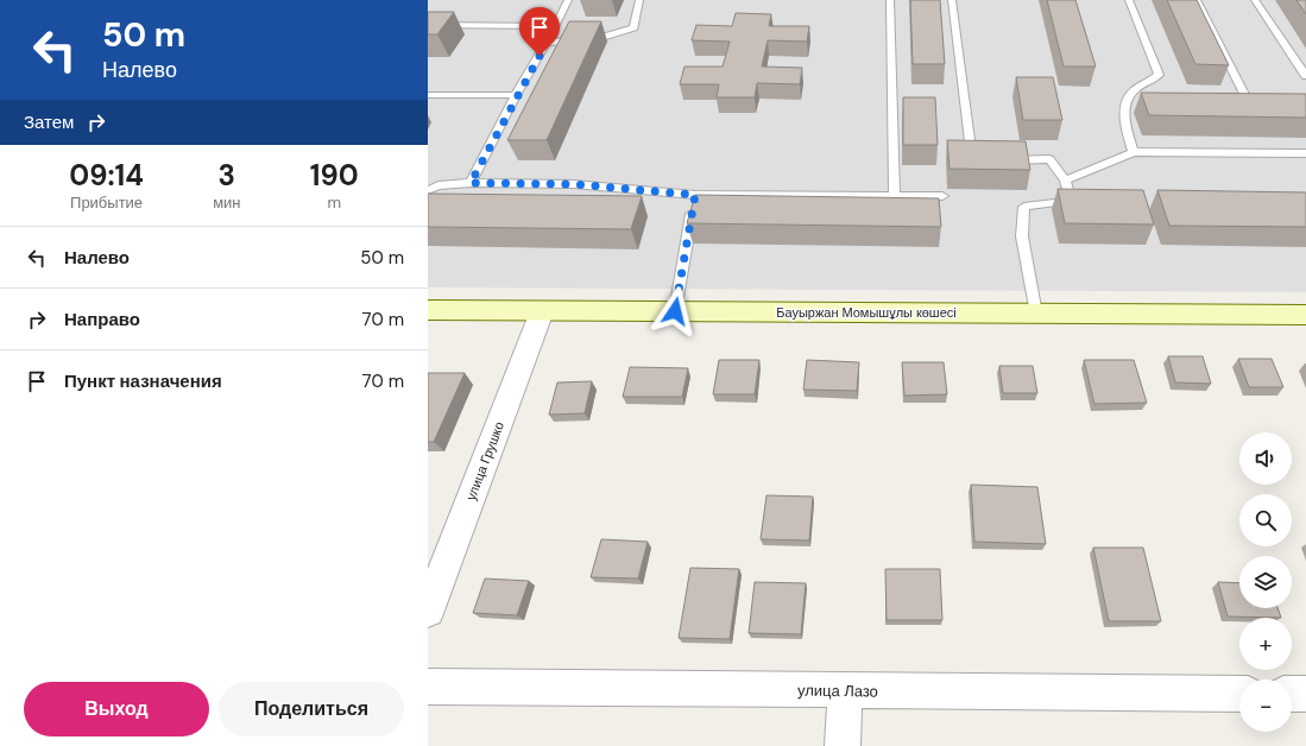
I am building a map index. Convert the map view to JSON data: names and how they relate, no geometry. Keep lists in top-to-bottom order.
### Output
{
  "streets": {
    "street": ["Бауыржан Момышұлы көшесі", "улица Грушко", "улица Лазо"]
  },
  "crossings": [
    ["Бауыржан Момышұлы көшесі", "улица Грушко"]
  ],
  "page": {
    "turn": ["50 m", "Налево"],
    "then": "Затем",
    "eta": [
      "09:14",
      "Прибытие",
      "3",
      "мин",
      "190",
      "m"
    ],
    "list": [
      {
        "name": "Налево",
        "value": "50 m"
      },
      {
        "name": "Направо",
        "value": "70 m"
      },
      {
        "name": "Пункт назначения",
        "value": "70 m"
      }
    ],
    "map_buttons": ["+", "−"],
    "buttons": ["Выход", "Поделиться"]
  }
}
